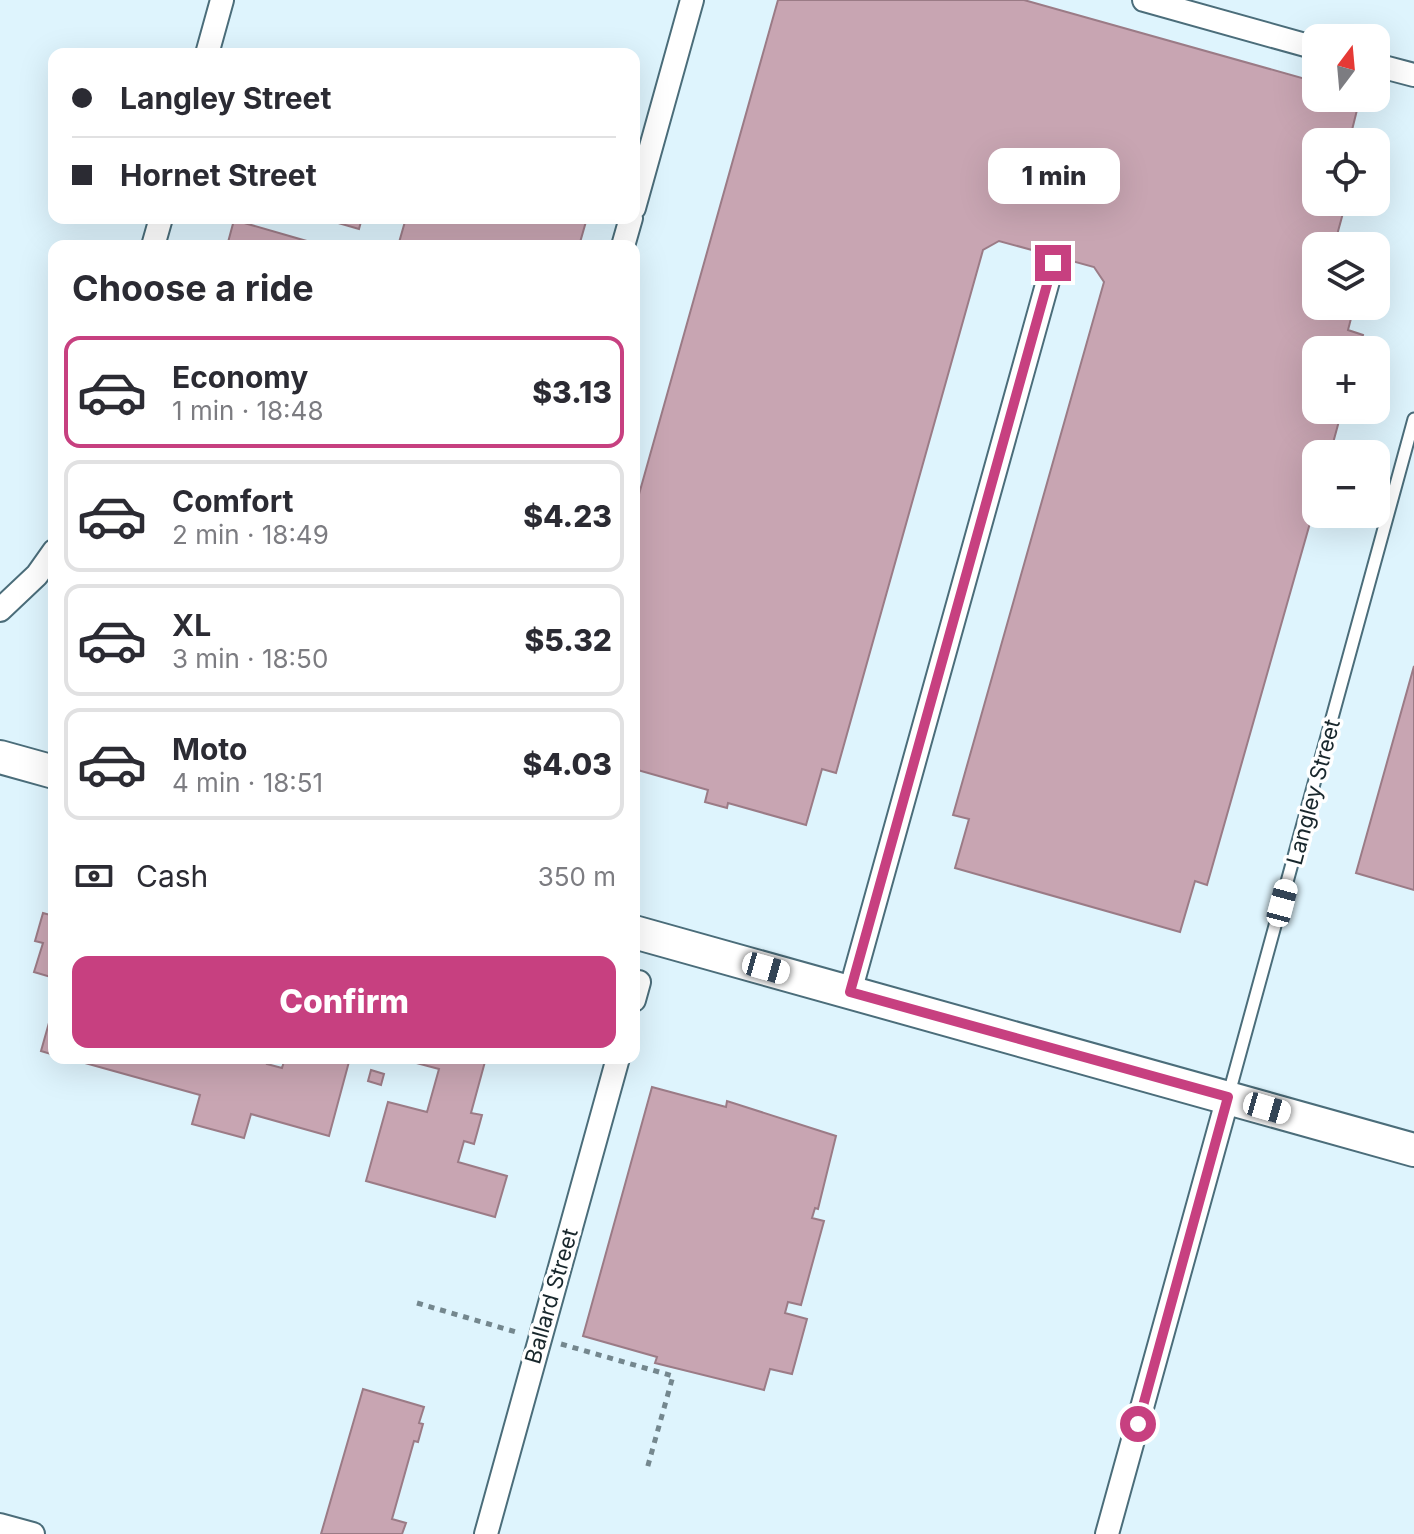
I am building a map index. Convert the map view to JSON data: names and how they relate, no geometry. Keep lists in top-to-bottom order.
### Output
{
  "streets": {
    "street": ["Langley Street", "Ballard Street"]
  },
  "north": "top",
  "page": {
    "map_buttons": ["+", "−"],
    "banner": ["Langley Street", "Hornet Street"],
    "bubble": "1 min",
    "heading": "Choose a ride",
    "list": [
      {
        "name": "Economy",
        "note": "1 min · 18:48",
        "value": "$3.13"
      },
      {
        "name": "Comfort",
        "note": "2 min · 18:49",
        "value": "$4.23"
      },
      {
        "name": "XL",
        "note": "3 min · 18:50",
        "value": "$5.32"
      },
      {
        "name": "Moto",
        "note": "4 min · 18:51",
        "value": "$4.03"
      }
    ],
    "pay": ["Cash", "350 m"],
    "buttons": "Confirm"
  }
}
